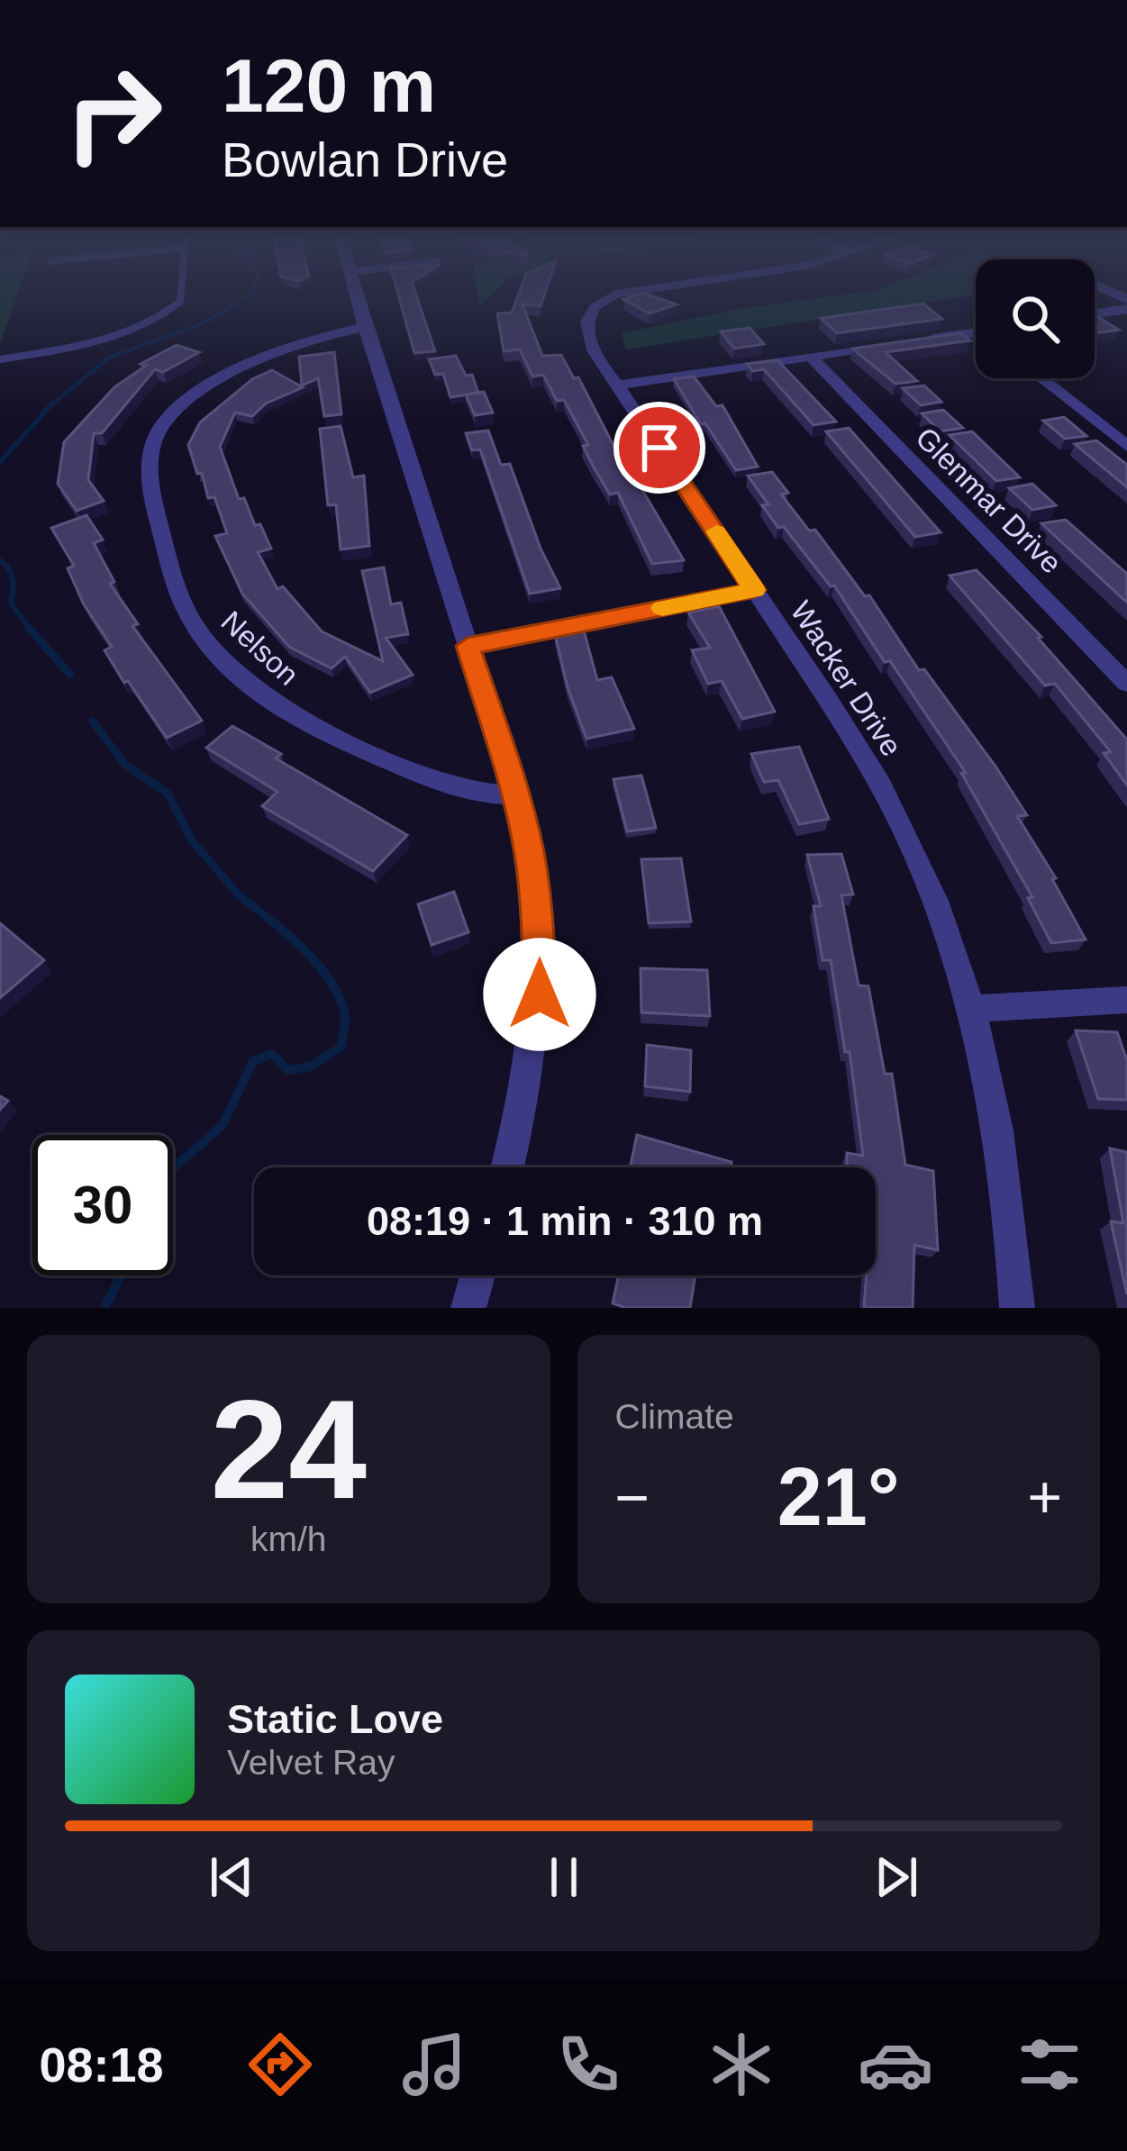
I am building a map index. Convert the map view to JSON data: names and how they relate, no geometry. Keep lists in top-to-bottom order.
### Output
{
  "streets": {
    "street": ["Glenmar Drive", "Nelson", "Wacker Drive"]
  },
  "page": {
    "turn": ["120 m", "Bowlan Drive"],
    "limit": "30",
    "trip": "08:19 · 1 min · 310 m",
    "tile": [
      ["24", "km/h"],
      "Climate"
    ],
    "heat": ["−", "21°", "+"],
    "song": ["Static Love", "Velvet Ray"],
    "tabs": "08:18"
  }
}
